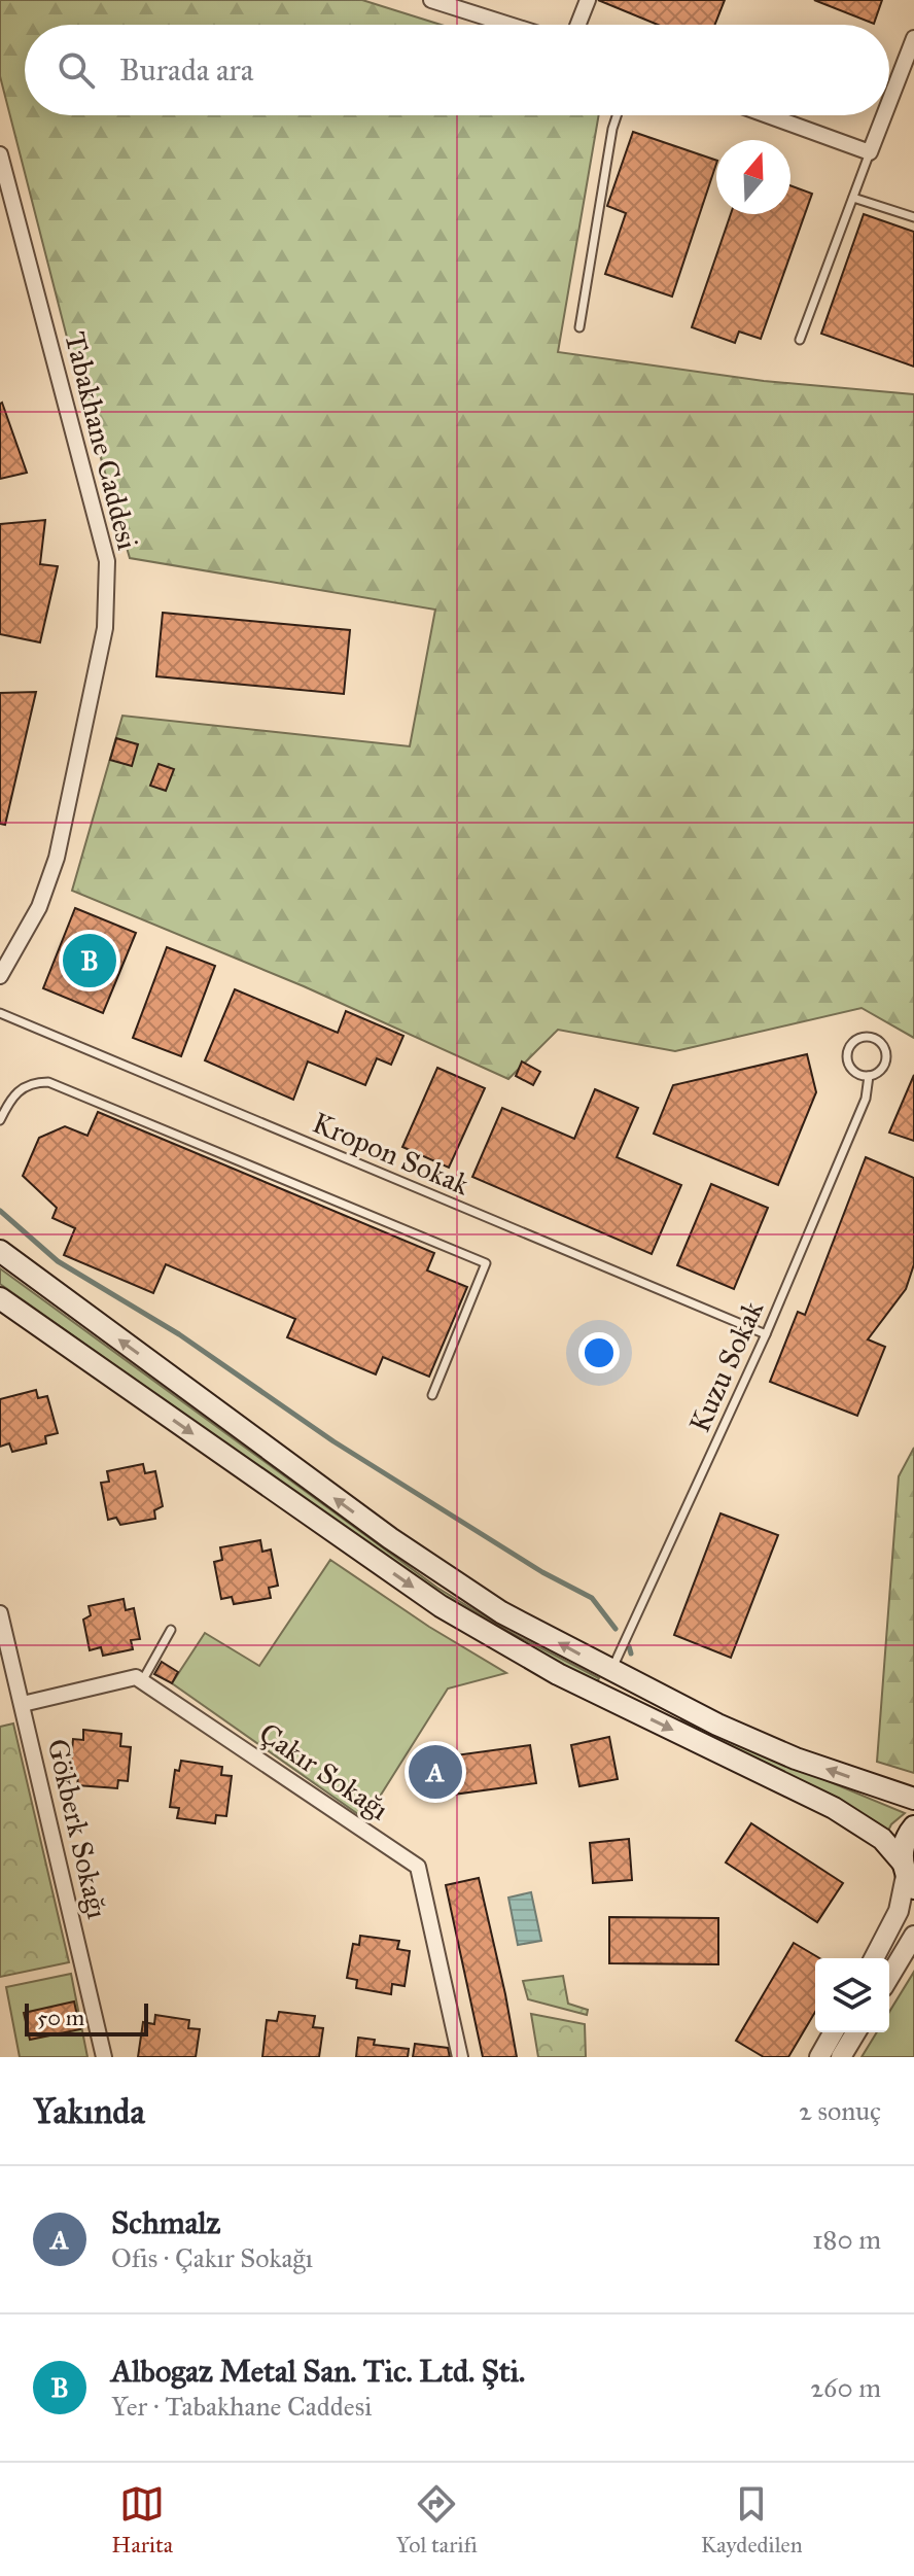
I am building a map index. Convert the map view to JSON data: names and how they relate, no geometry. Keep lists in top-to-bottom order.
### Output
{
  "streets": {
    "street": ["Tabakhane Caddesi", "Çakır Sokağı", "Gökberk Sokağı"],
    "lane": ["Kropon Sokak", "Kuzu Sokak"]
  },
  "crossings": [
    ["Kropon Sokak", "Kuzu Sokak"]
  ],
  "scale_bar": "50 m",
  "north": "top",
  "page": {
    "search": "Burada ara",
    "pins": ["B", "A"],
    "scale": "50 m",
    "heading": ["Yakında", "2 sonuç"],
    "list": [
      {
        "mark": "A",
        "name": "Schmalz",
        "note": "Ofis · Çakır Sokağı",
        "value": "180 m"
      },
      {
        "mark": "B",
        "name": "Albogaz Metal San. Tic. Ltd. Şti.",
        "note": "Yer · Tabakhane Caddesi",
        "value": "260 m"
      }
    ],
    "nav": ["Harita", "Yol tarifi", "Kaydedilen"]
  }
}
